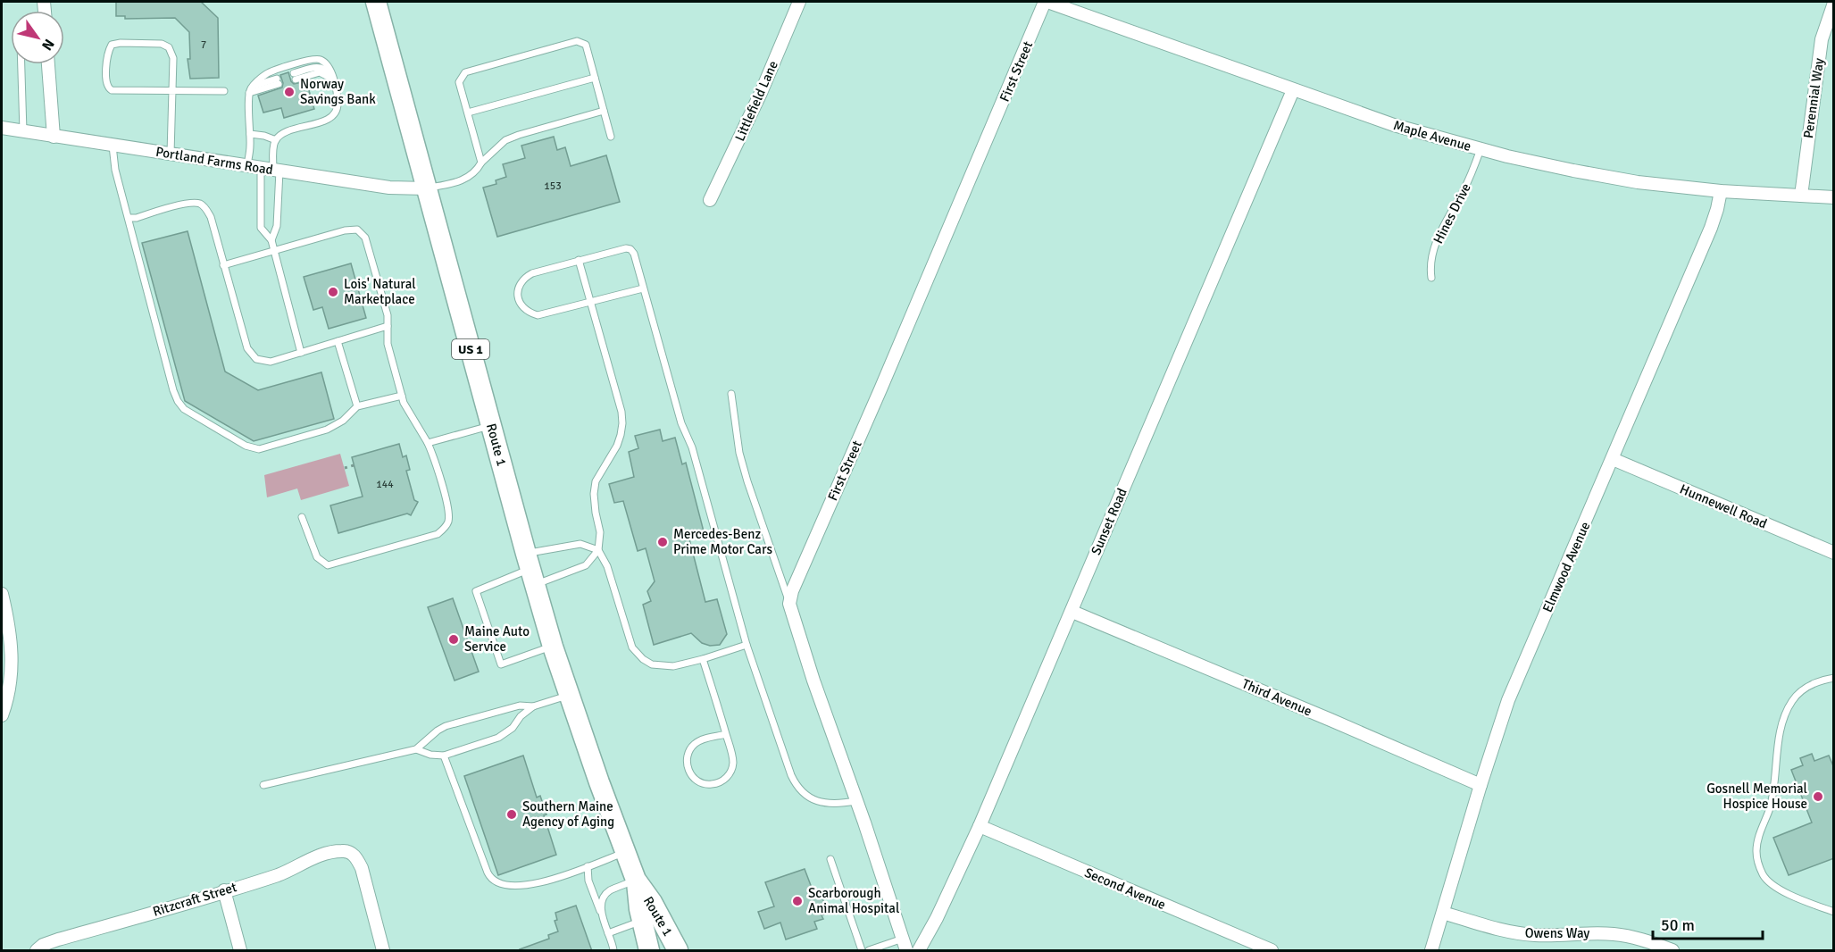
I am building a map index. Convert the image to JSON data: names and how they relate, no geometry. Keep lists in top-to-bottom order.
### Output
{
  "streets": {
    "main road": ["US 1", "Route 1"],
    "street": [
      "First Street",
      "Perennial Way",
      "Littlefield Lane",
      "Maple Avenue",
      "Portland Farms Road",
      "Hunnewell Road",
      "Sunset Road",
      "Elmwood Avenue",
      "Third Avenue",
      "Second Avenue",
      "Ritzcraft Street",
      "Owens Way"
    ],
    "lane": ["Hines Drive"]
  },
  "crossings": [
    ["First Street", "Maple Avenue"],
    ["Perennial Way", "Maple Avenue"],
    ["Maple Avenue", "Hines Drive"],
    ["Maple Avenue", "Sunset Road"],
    ["Maple Avenue", "Elmwood Avenue"],
    ["Portland Farms Road", "Route 1"],
    ["Hunnewell Road", "Elmwood Avenue"],
    ["Sunset Road", "Third Avenue"],
    ["Sunset Road", "Second Avenue"],
    ["Elmwood Avenue", "Third Avenue"],
    ["Elmwood Avenue", "Owens Way"]
  ],
  "places": [
    "Norway Savings Bank",
    "Lois' Natural Marketplace",
    "Mercedes-Benz Prime Motor Cars",
    "Maine Auto Service",
    "Gosnell Memorial Hospice House",
    "Southern Maine Agency of Aging",
    "Scarborough Animal Hospital"
  ],
  "house_numbers": ["7", "153", "144"],
  "scale_bar": "50 m",
  "north": "bottom right"
}
